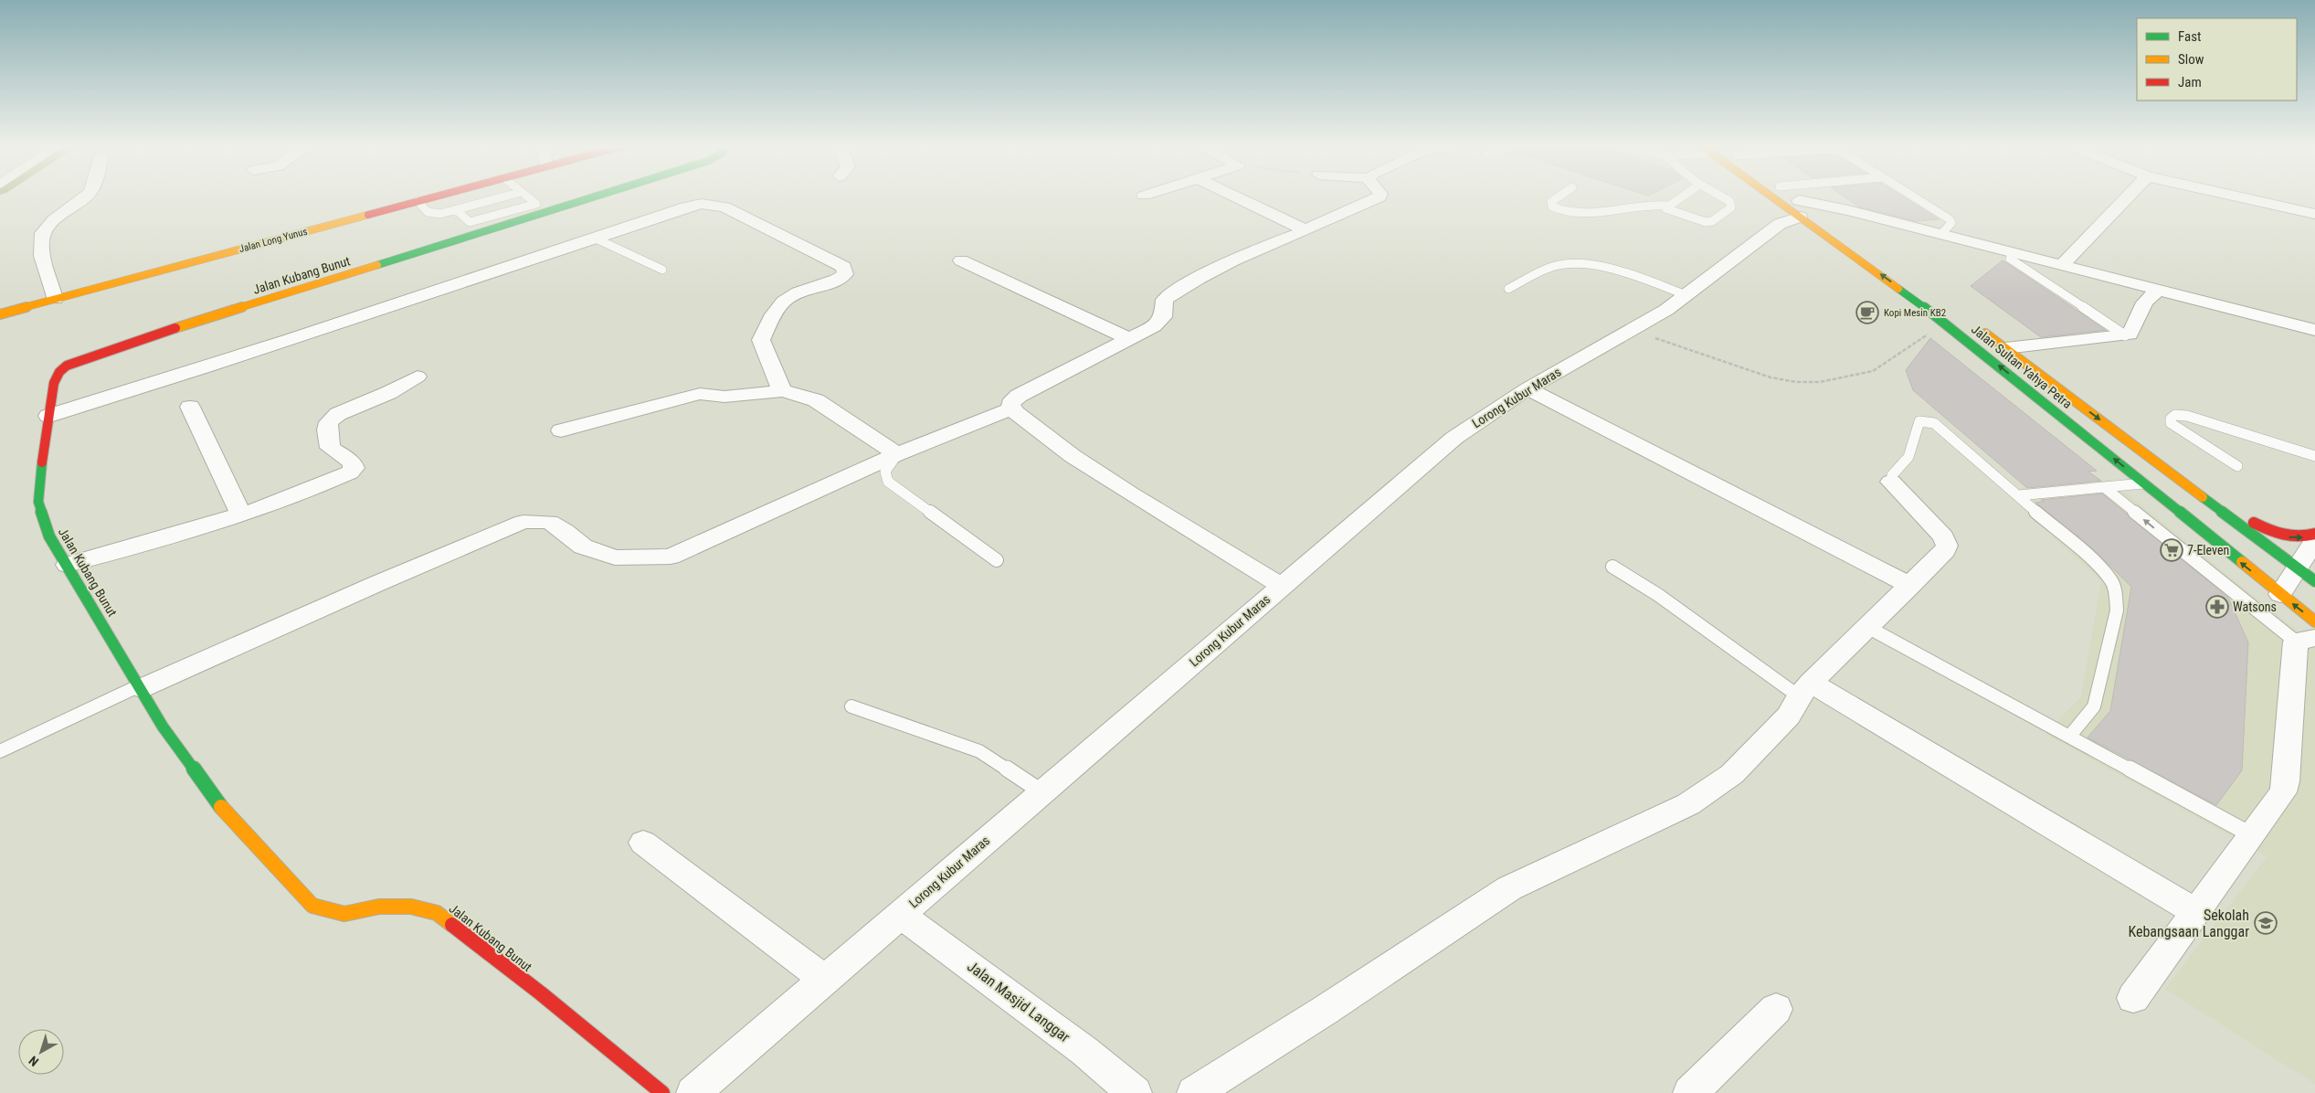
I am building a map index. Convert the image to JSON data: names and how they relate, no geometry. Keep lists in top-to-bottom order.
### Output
{
  "streets": {
    "main road": ["Jalan Long Yunus", "Jalan Kubang Bunut", "Jalan Sultan Yahya Petra"],
    "street": ["Lorong Kubur Maras", "Jalan Masjid Langgar"]
  },
  "crossings": [
    ["Jalan Sultan Yahya Petra", "Lorong Kubur Maras"],
    ["Lorong Kubur Maras", "Jalan Masjid Langgar"]
  ],
  "places": {
    "cafe": ["Kopi Mesin KB2"],
    "supermarket": ["7-Eleven"],
    "pharmacy": ["Watsons"],
    "school or university": ["Sekolah Kebangsaan Langgar"]
  },
  "legend": ["Fast", "Slow", "Jam"],
  "north": "bottom left"
}
